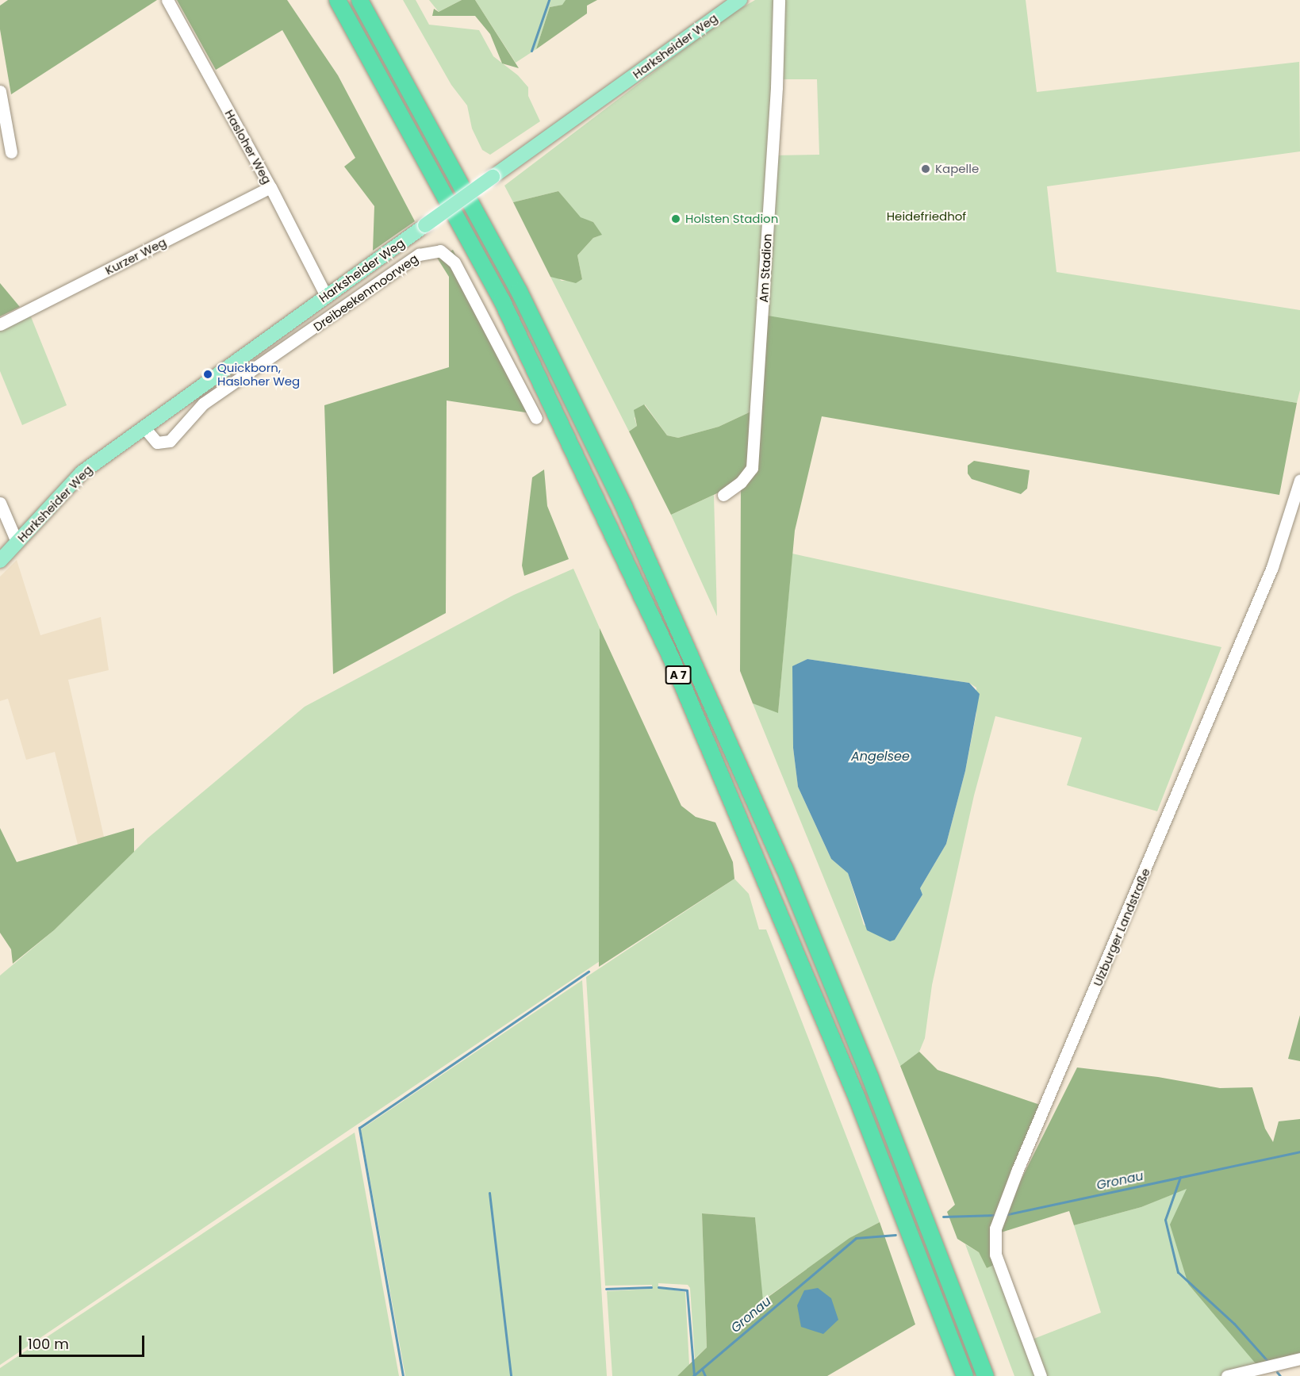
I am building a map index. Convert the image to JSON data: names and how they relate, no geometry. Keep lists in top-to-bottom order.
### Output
{
  "streets": {
    "highway": ["A 7"],
    "main road": ["Harksheider Weg"],
    "street": [
      "Hasloher Weg",
      "Kurzer Weg",
      "Am Stadion",
      "Dreibeekenmoorweg",
      "Ulzburger Landstraße"
    ]
  },
  "crossings": [
    ["Harksheider Weg", "Hasloher Weg"],
    ["Harksheider Weg", "Dreibeekenmoorweg"],
    ["Hasloher Weg", "Kurzer Weg"]
  ],
  "water": ["Angelsee", "Gronau"],
  "parks": ["Heidefriedhof"],
  "places": ["Kapelle", "Holsten Stadion", "Quickborn, Hasloher Weg"],
  "scale_bar": "100 m"
}
